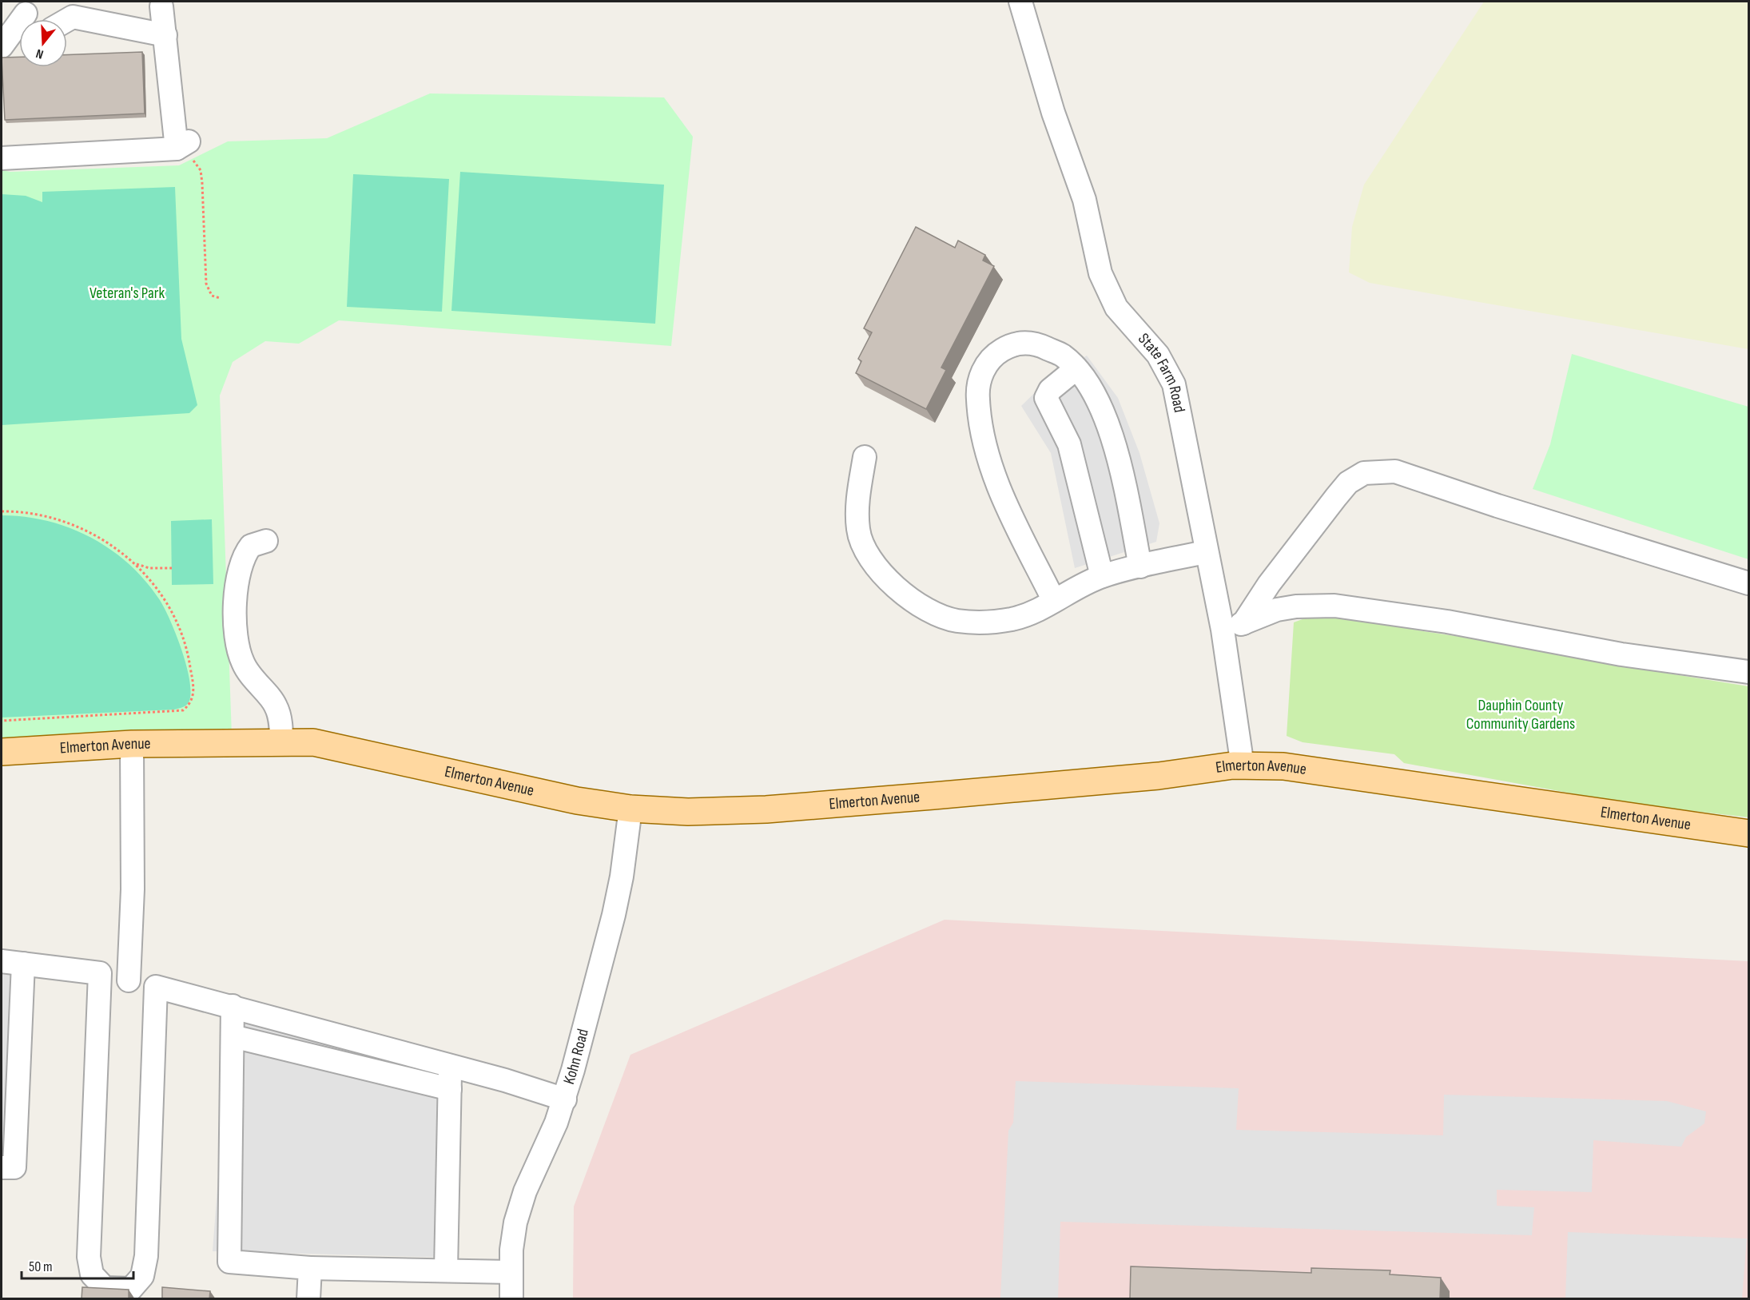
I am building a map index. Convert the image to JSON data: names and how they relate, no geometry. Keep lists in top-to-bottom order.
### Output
{
  "streets": {
    "main road": ["Elmerton Avenue"],
    "street": ["State Farm Road", "Kohn Road"]
  },
  "crossings": [
    ["State Farm Road", "Elmerton Avenue"],
    ["Elmerton Avenue", "Kohn Road"]
  ],
  "parks": ["Veteran's Park", "Dauphin County Community Gardens"],
  "scale_bar": "50 m",
  "north": "bottom"
}
